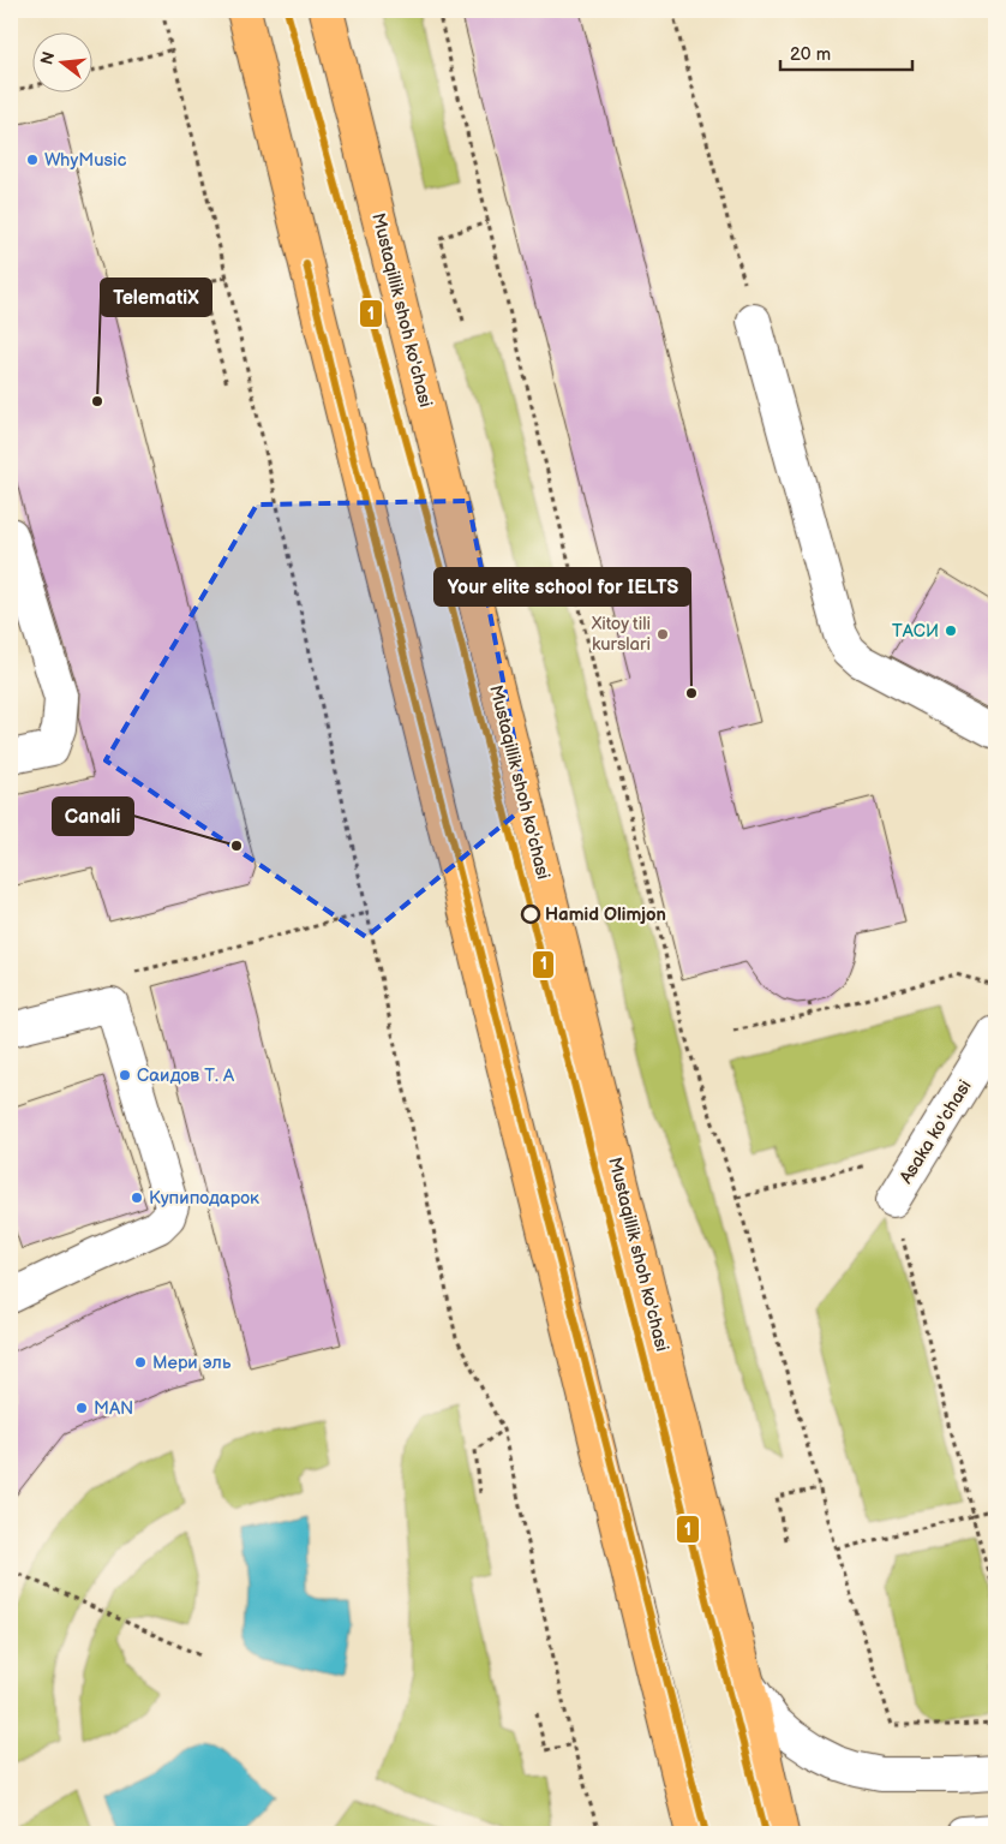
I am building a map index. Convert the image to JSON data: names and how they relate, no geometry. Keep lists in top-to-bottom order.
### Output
{
  "streets": {
    "main road": ["Mustaqillik shoh ko'chasi"],
    "street": ["Asaka ko'chasi"]
  },
  "places": [
    "WhyMusic",
    "TelematiX",
    "ТАСИ",
    "Xitoy tili kurslari",
    "Your elite school for IELTS",
    "Canali",
    "Hamid Olimjon",
    "Саидов Т. А",
    "Купиподарок",
    "Мери эль",
    "MAN"
  ],
  "lines": ["transit line 1"],
  "scale_bar": "20 m",
  "north": "left"
}
